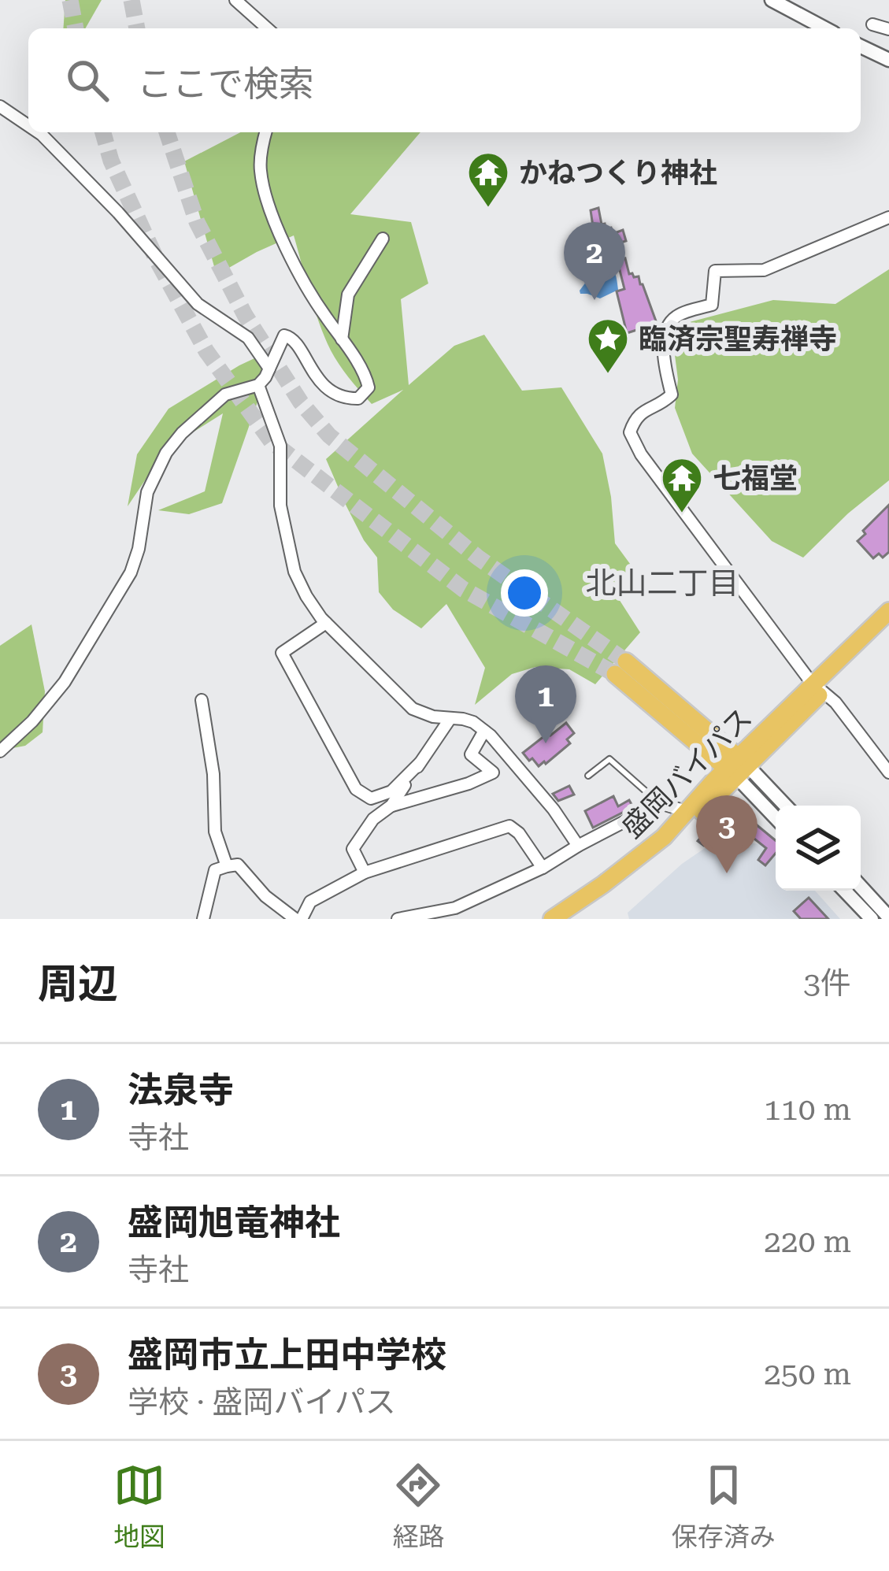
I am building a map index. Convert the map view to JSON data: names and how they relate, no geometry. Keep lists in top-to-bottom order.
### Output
{
  "streets": {
    "highway": ["盛岡バイパス"]
  },
  "districts": ["北山二丁目"],
  "places": {
    "temple": ["かねつくり神社", "七福堂"],
    "place": ["臨済宗聖寿禅寺"]
  },
  "page": {
    "search": "ここで検索",
    "pins": ["2", "1", "3"],
    "heading": ["周辺", "3件"],
    "list": [
      {
        "mark": "1",
        "name": "法泉寺",
        "note": "寺社",
        "value": "110 m"
      },
      {
        "mark": "2",
        "name": "盛岡旭竜神社",
        "note": "寺社",
        "value": "220 m"
      },
      {
        "mark": "3",
        "name": "盛岡市立上田中学校",
        "note": "学校 · 盛岡バイパス",
        "value": "250 m"
      }
    ],
    "nav": ["地図", "経路", "保存済み"]
  }
}
